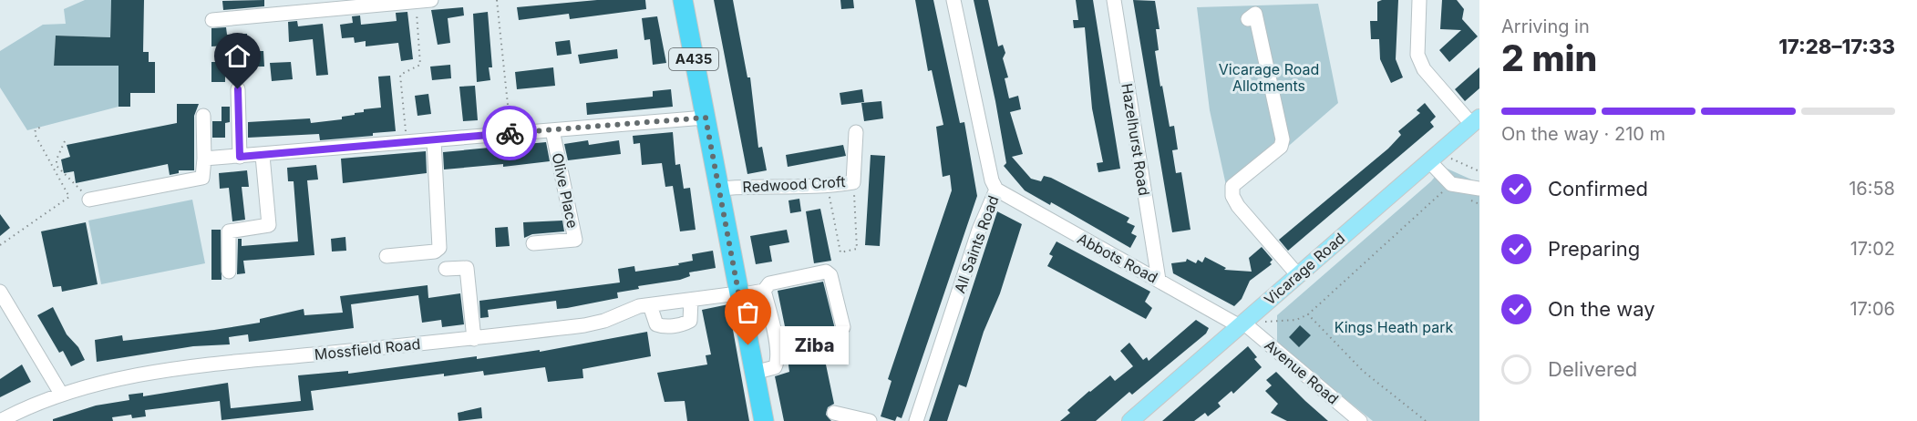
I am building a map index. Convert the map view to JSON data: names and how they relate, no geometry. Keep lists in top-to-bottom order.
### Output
{
  "streets": {
    "highway": ["A435"],
    "main road": ["Vicarage Road"],
    "street": [
      "Hazelhurst Road",
      "Redwood Croft",
      "Olive Place",
      "All Saints Road",
      "Abbots Road",
      "Mossfield Road",
      "Avenue Road"
    ]
  },
  "crossings": [
    ["A435", "Redwood Croft"],
    ["A435", "Mossfield Road"],
    ["Hazelhurst Road", "Abbots Road"],
    ["All Saints Road", "Abbots Road"],
    ["Abbots Road", "Vicarage Road"],
    ["Abbots Road", "Avenue Road"],
    ["Vicarage Road", "Avenue Road"]
  ],
  "parks": ["Vicarage Road Allotments", "Kings Heath park"],
  "places": ["Ziba"],
  "page": {
    "heading": ["2 min", "Arriving in", "17:28–17:33"],
    "bar": "On the way · 210 m",
    "list": [
      ["Confirmed", "16:58"],
      ["Preparing", "17:02"],
      ["On the way", "17:06"],
      "Delivered"
    ],
    "bubble": "Ziba"
  }
}
